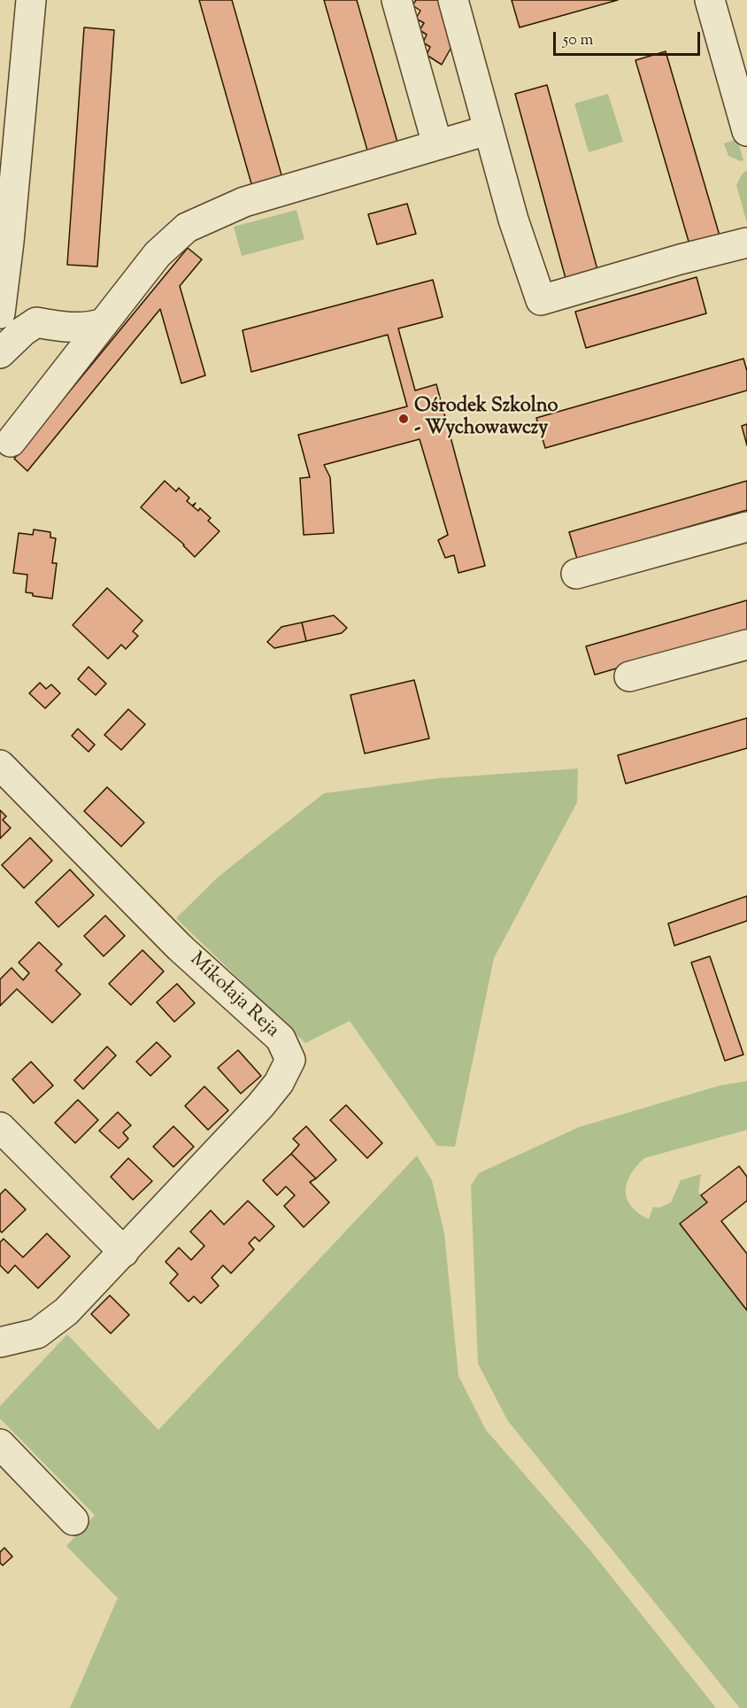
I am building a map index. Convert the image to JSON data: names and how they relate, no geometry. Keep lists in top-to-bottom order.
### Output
{
  "streets": {
    "street": ["Mikołaja Reja"]
  },
  "places": ["Ośrodek Szkolno - Wychowawczy"],
  "scale_bar": "50 m"
}
